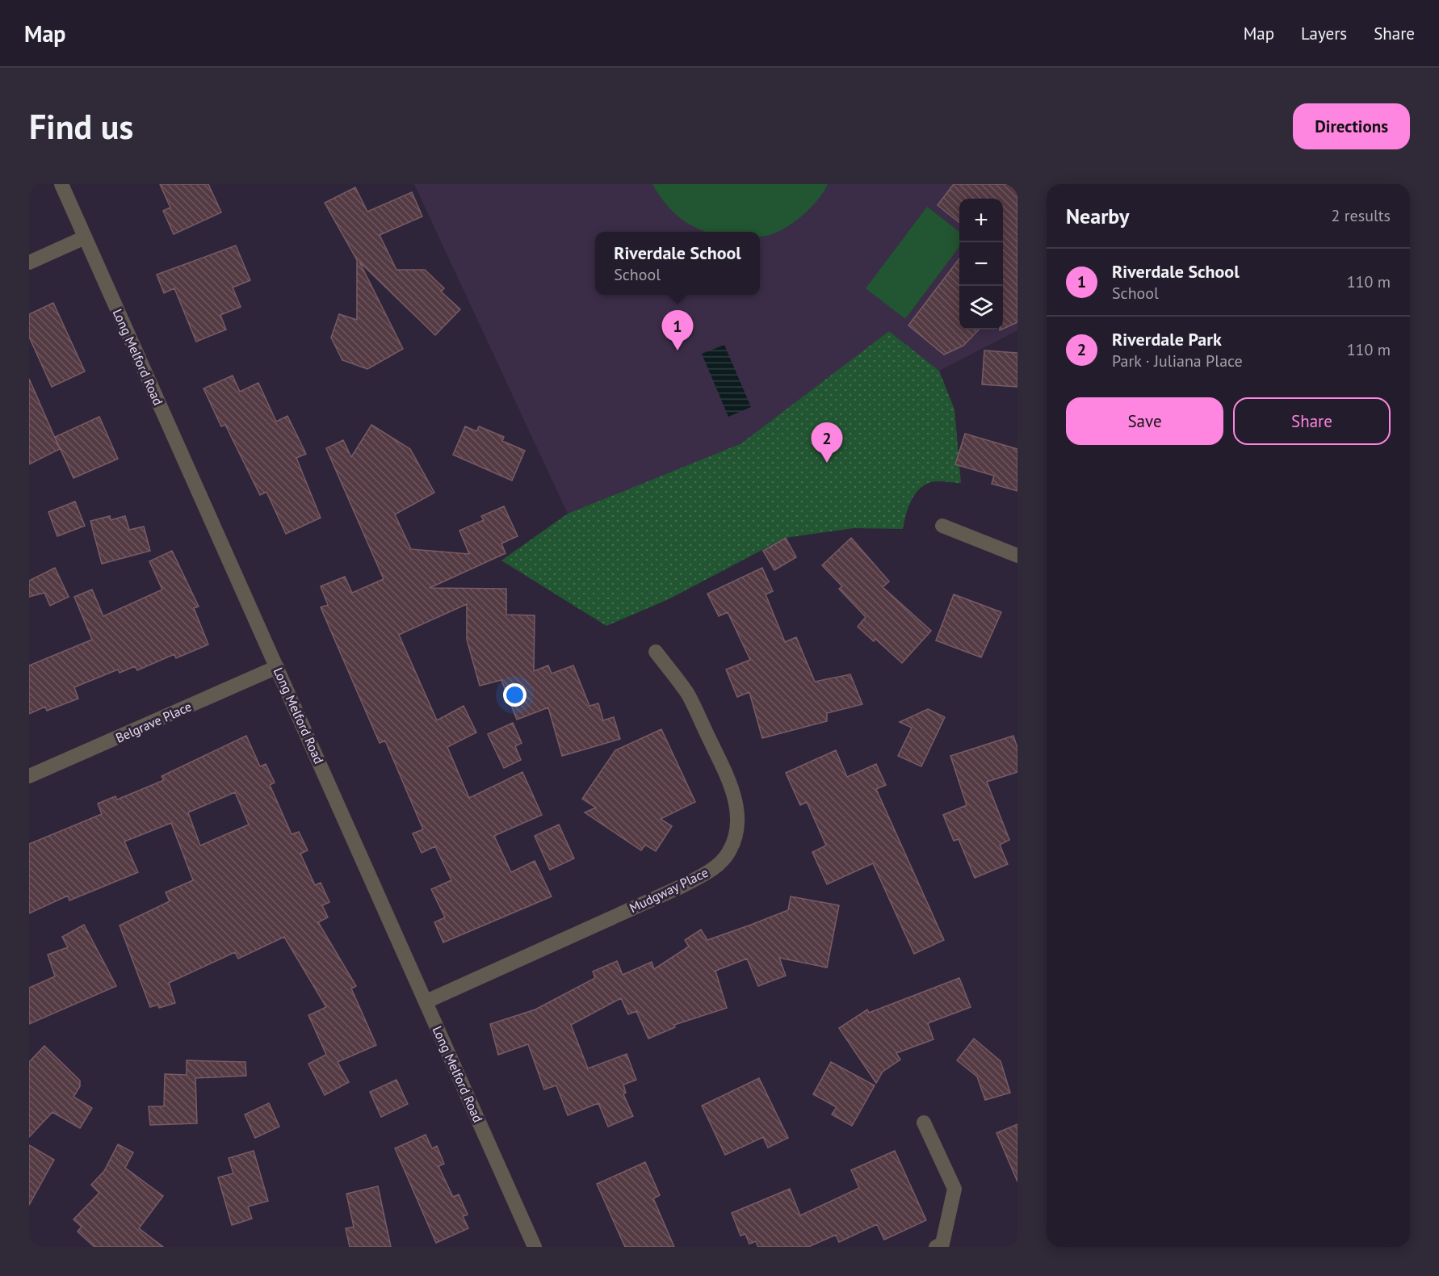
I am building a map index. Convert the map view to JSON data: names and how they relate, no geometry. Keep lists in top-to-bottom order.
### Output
{
  "streets": {
    "street": ["Long Melford Road", "Belgrave Place", "Mudgway Place"]
  },
  "crossings": [
    ["Long Melford Road", "Belgrave Place"],
    ["Long Melford Road", "Mudgway Place"]
  ],
  "page": {
    "header": "Map",
    "nav": ["Map", "Layers", "Share"],
    "buttons": [
      "Directions",
      ["Save", "Share"]
    ],
    "title": "Find us",
    "heading": ["Nearby", "2 results"],
    "map_buttons": ["+", "−"],
    "popup": ["Riverdale School", "School"],
    "list": [
      {
        "mark": "1",
        "name": "Riverdale School",
        "note": "School",
        "value": "110 m"
      },
      {
        "mark": "2",
        "name": "Riverdale Park",
        "note": "Park · Juliana Place",
        "value": "110 m"
      }
    ],
    "pins": ["1", "2"]
  }
}
